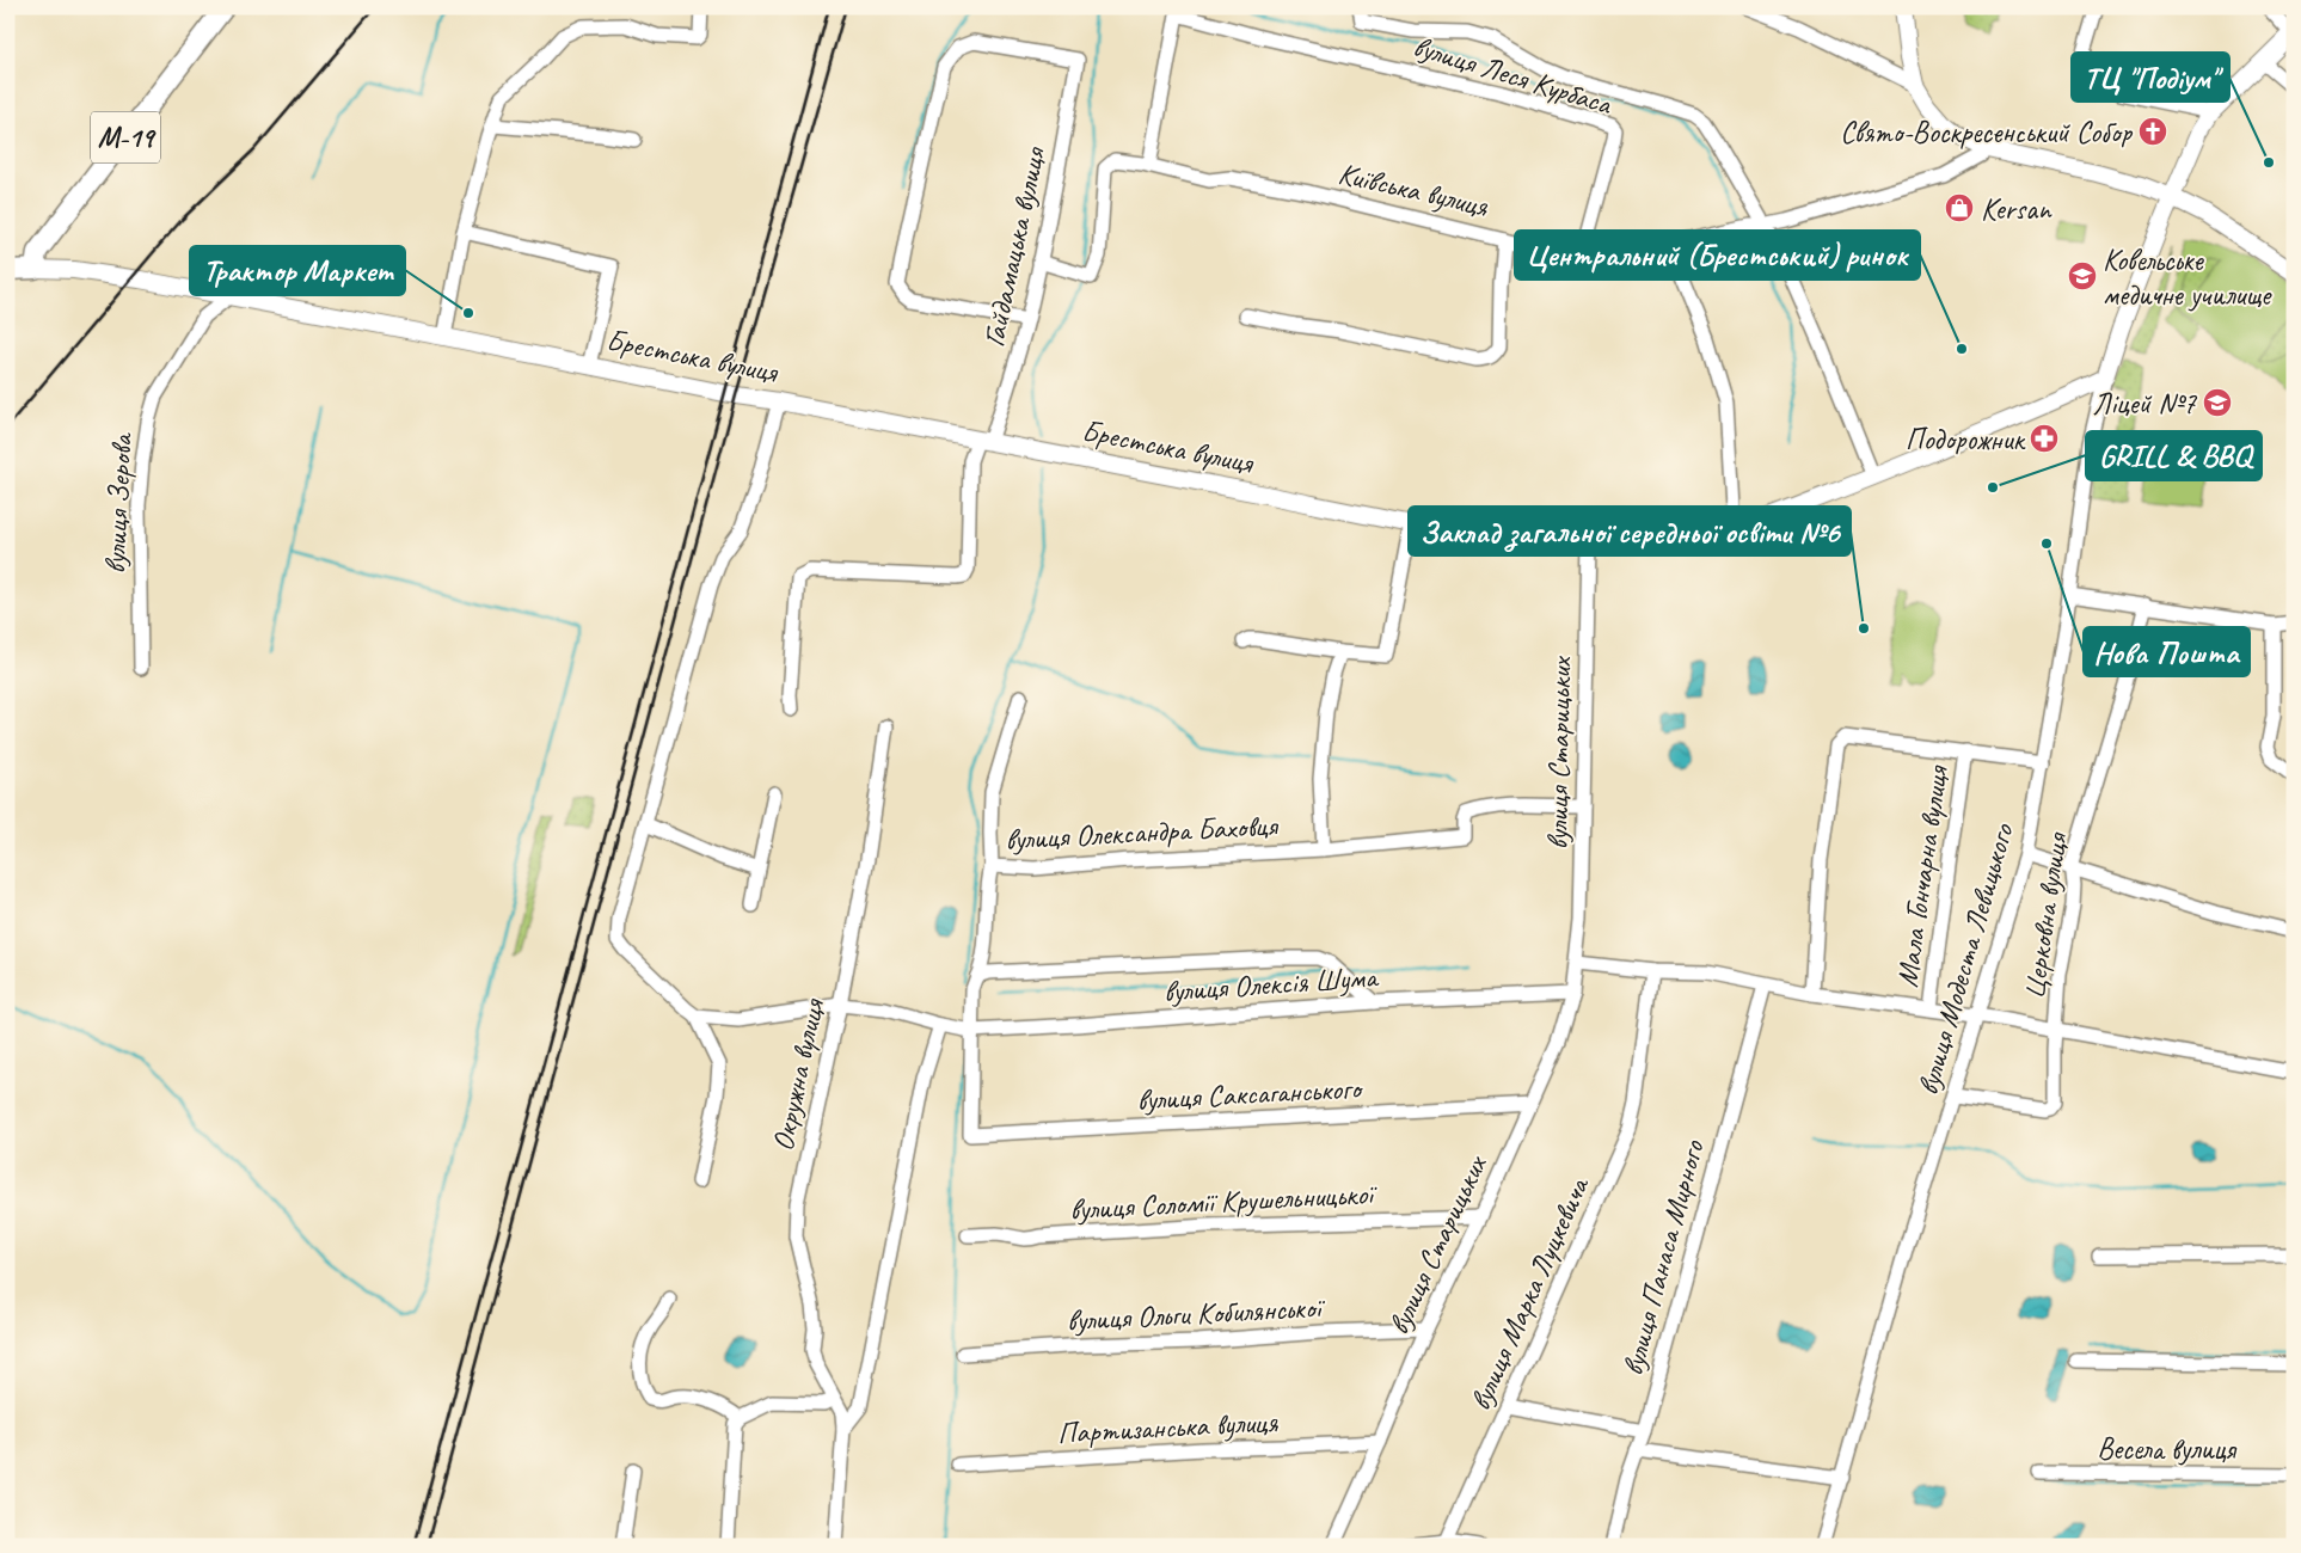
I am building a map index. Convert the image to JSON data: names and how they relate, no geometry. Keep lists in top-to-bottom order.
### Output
{
  "streets": {
    "highway": ["М-19", "Брестська вулиця"],
    "street": [
      "вулиця Леся Курбаса",
      "Київська вулиця",
      "Гайдамацька вулиця",
      "вулиця Зерова",
      "вулиця Старицьких",
      "вулиця Олександра Баховця",
      "Мала Гончарна вулиця",
      "Церковна вулиця",
      "вулиця Модеста Левицького",
      "вулиця Олексія Шума",
      "Окружна вулиця",
      "вулиця Саксаганського",
      "вулиця Соломії Крушельницької",
      "вулиця Панаса Мирного",
      "вулиця Марка Луцкевича",
      "вулиця Ольги Кобилянської",
      "Партизанська вулиця",
      "Весела вулиця"
    ]
  },
  "crossings": [
    ["вулиця Леся Курбаса", "Київська вулиця"],
    ["вулиця Леся Курбаса", "Брестська вулиця"],
    ["М-19", "Брестська вулиця"],
    ["Київська вулиця", "Гайдамацька вулиця"],
    ["Гайдамацька вулиця", "Брестська вулиця"],
    ["Брестська вулиця", "вулиця Зерова"],
    ["Брестська вулиця", "вулиця Старицьких"],
    ["Брестська вулиця", "вулиця Модеста Левицького"],
    ["вулиця Старицьких", "вулиця Олександра Баховця"],
    ["вулиця Старицьких", "вулиця Олексія Шума"],
    ["вулиця Старицьких", "вулиця Саксаганського"],
    ["вулиця Старицьких", "вулиця Соломії Крушельницької"],
    ["вулиця Старицьких", "вулиця Ольги Кобилянської"],
    ["вулиця Старицьких", "Партизанська вулиця"],
    ["Мала Гончарна вулиця", "Церковна вулиця"],
    ["Церковна вулиця", "вулиця Модеста Левицького"],
    ["Церковна вулиця", "вулиця Панаса Мирного"],
    ["Церковна вулиця", "вулиця Марка Луцкевича"],
    ["вулиця Олексія Шума", "Окружна вулиця"],
    ["вулиця Олексія Шума", "вулиця Саксаганського"]
  ],
  "places": {
    "church": ["Свято-Воскресенський Собор"],
    "other": [
      "ТЦ \"Подіум\"",
      "Трактор Маркет",
      "Центральний (Брестський) ринок",
      "GRILL & BBQ",
      "Нова Пошта",
      "Заклад загальної середньої освіти №6"
    ],
    "shop": ["Kersan"],
    "school or university": ["Ковельське медичне училище", "Ліцей №7"],
    "pharmacy": ["Подорожник"]
  }
}
